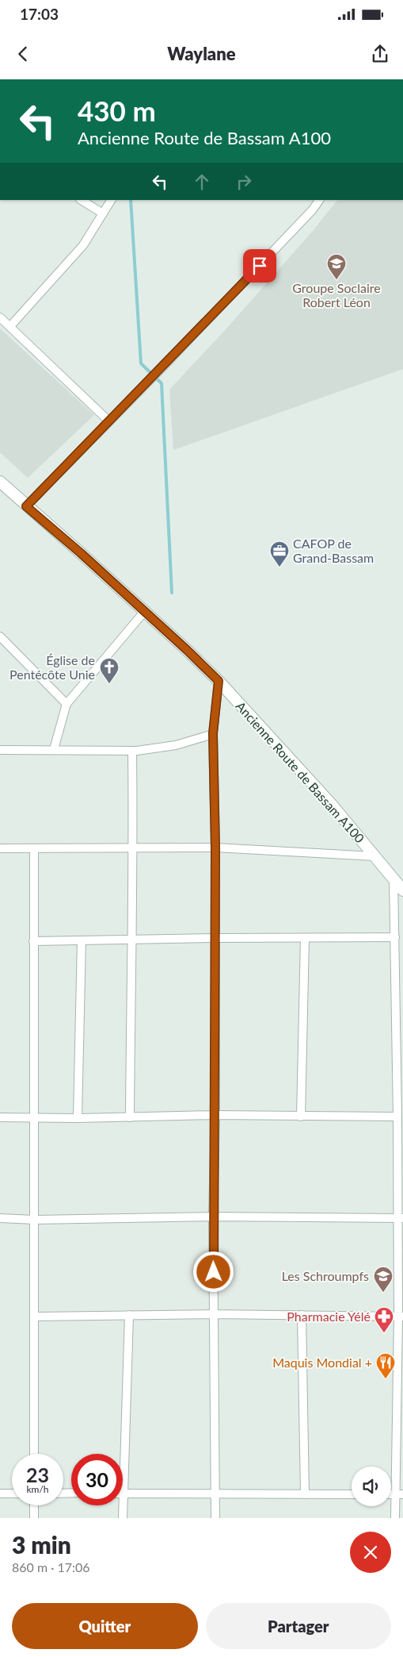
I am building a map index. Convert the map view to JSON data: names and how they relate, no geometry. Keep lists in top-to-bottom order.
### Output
{
  "streets": {
    "main road": ["Ancienne Route de Bassam A100"]
  },
  "places": {
    "school or university": ["Groupe Soclaire Robert Léon", "Les Schroumpfs"],
    "office": ["CAFOP de Grand-Bassam"],
    "church": ["Église de Pentécôte Unie"],
    "pharmacy": ["Pharmacie Yélé"],
    "restaurant": ["Maquis Mondial +"]
  },
  "page": {
    "status": "17:03",
    "header": "Waylane",
    "turn": ["430 m", "Ancienne Route de Bassam A100"],
    "speed": "23 km/h",
    "limit": "30",
    "heading": ["3 min", "860 m · 17:06"],
    "buttons": ["Quitter", "Partager"]
  }
}
